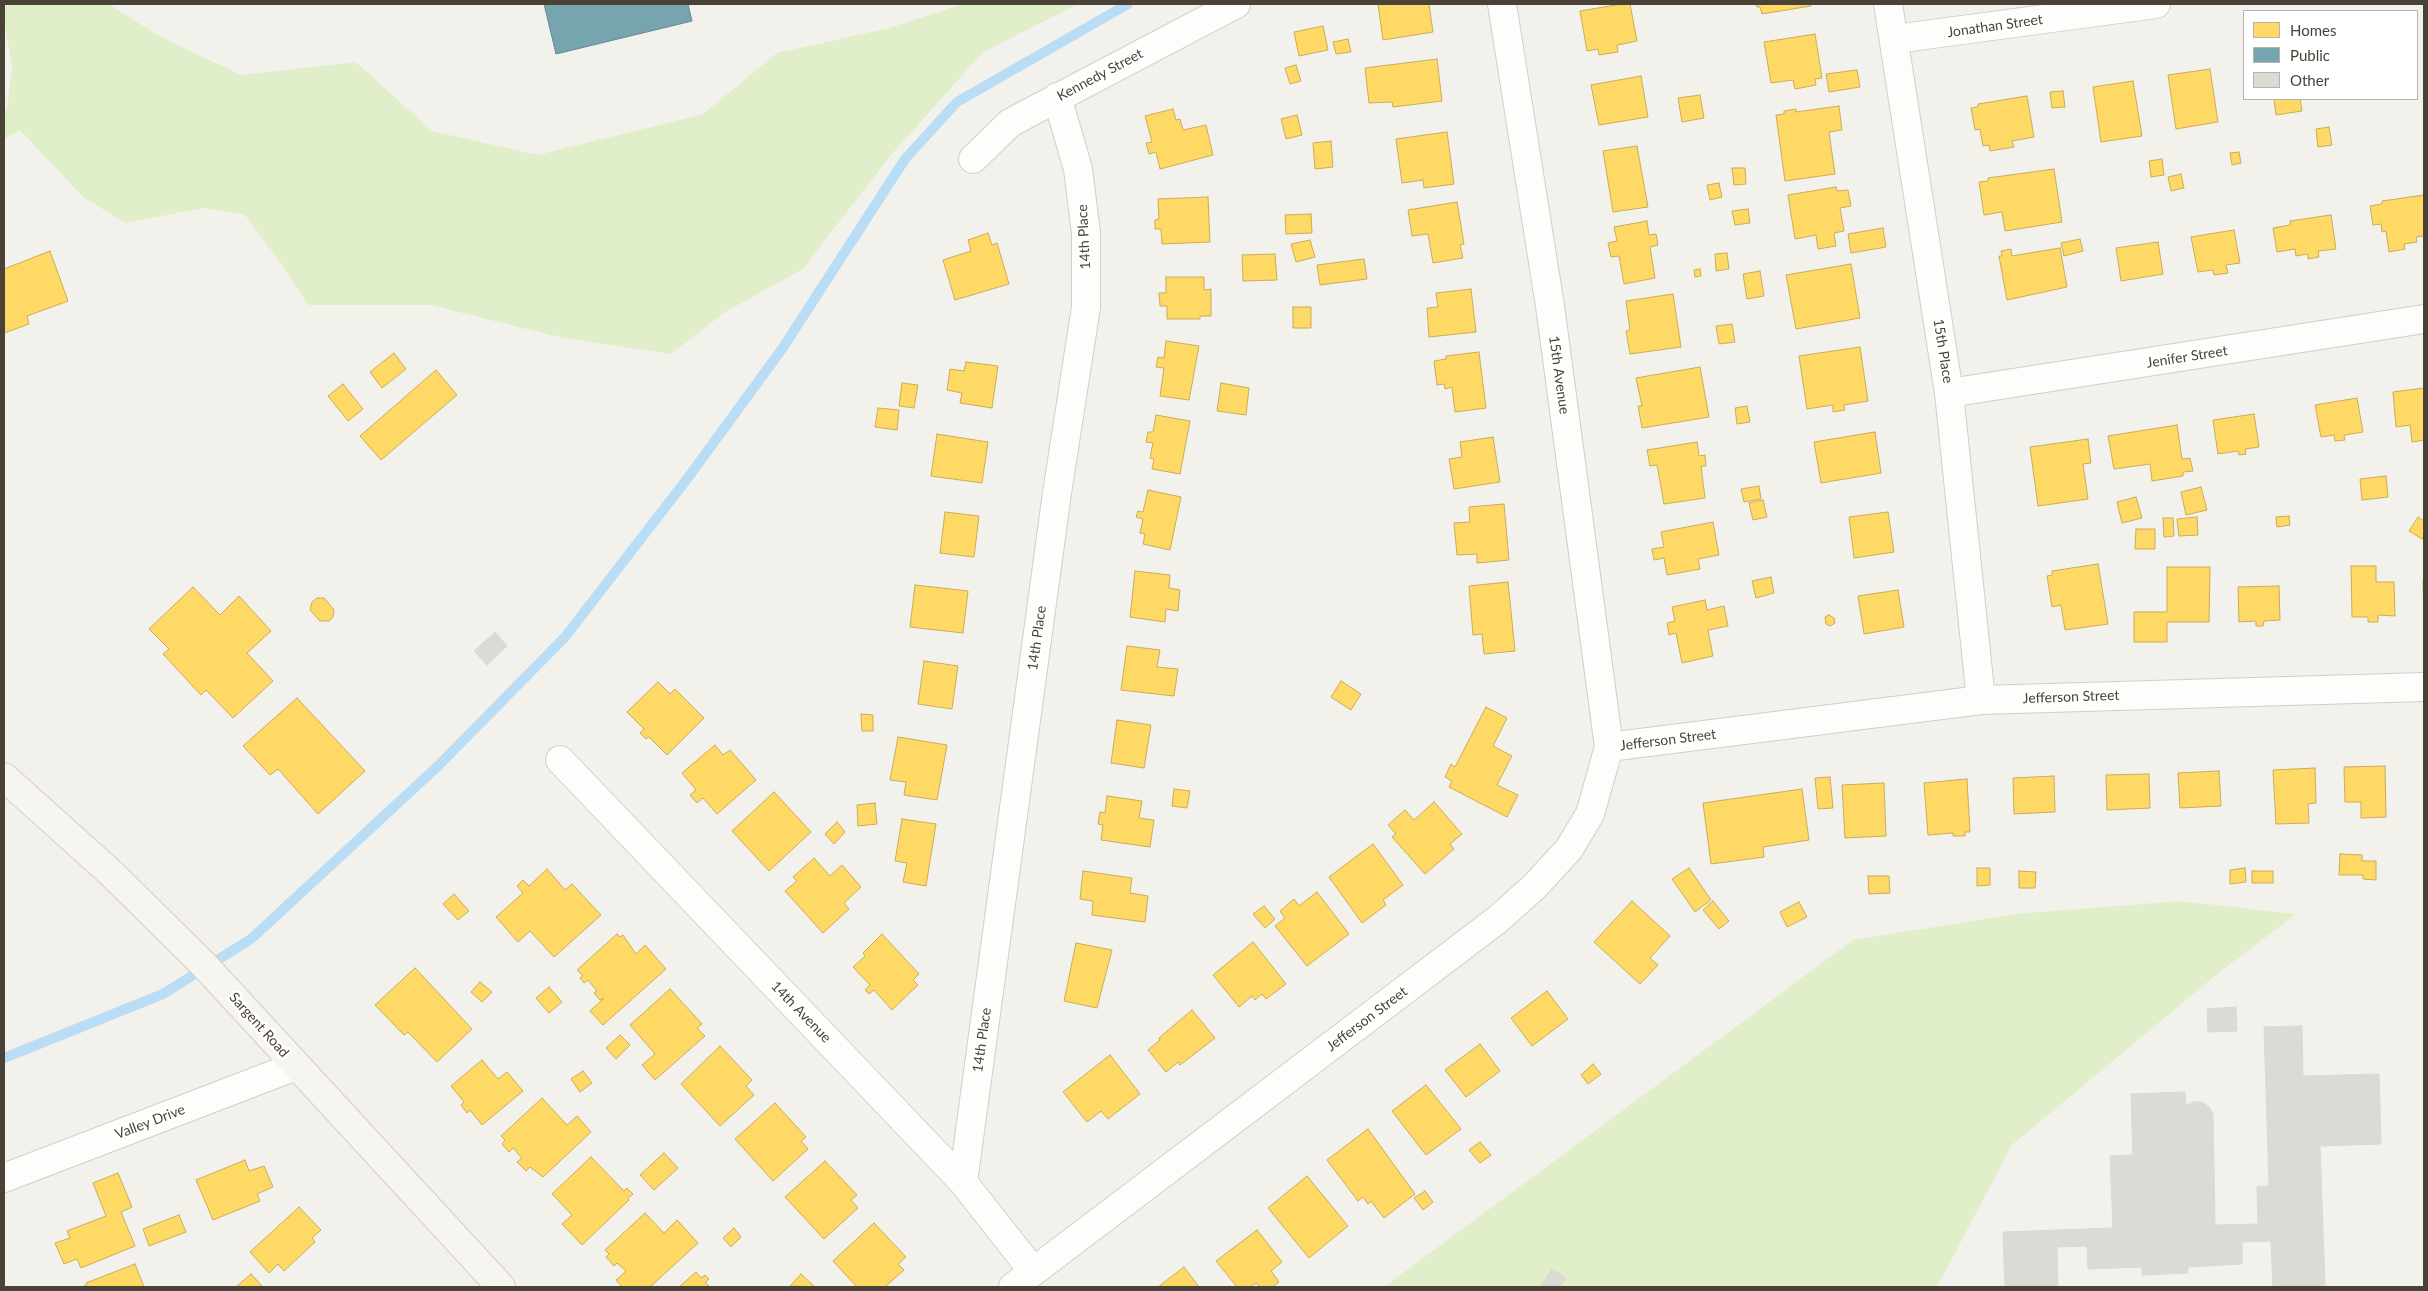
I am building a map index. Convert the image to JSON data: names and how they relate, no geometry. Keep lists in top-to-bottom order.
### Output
{
  "streets": {
    "main road": ["Sargent Road"],
    "street": [
      "Jonathan Street",
      "Kennedy Street",
      "14th Place",
      "15th Place",
      "Jenifer Street",
      "15th Avenue",
      "Jefferson Street",
      "14th Avenue",
      "Valley Drive"
    ]
  },
  "crossings": [
    ["Jonathan Street", "15th Place"],
    ["Kennedy Street", "14th Place"],
    ["14th Place", "14th Avenue"],
    ["15th Place", "Jenifer Street"],
    ["15th Place", "Jefferson Street"],
    ["15th Avenue", "Jefferson Street"],
    ["Jefferson Street", "14th Avenue"],
    ["Sargent Road", "Valley Drive"]
  ],
  "legend": ["Homes", "Public", "Other"]
}
